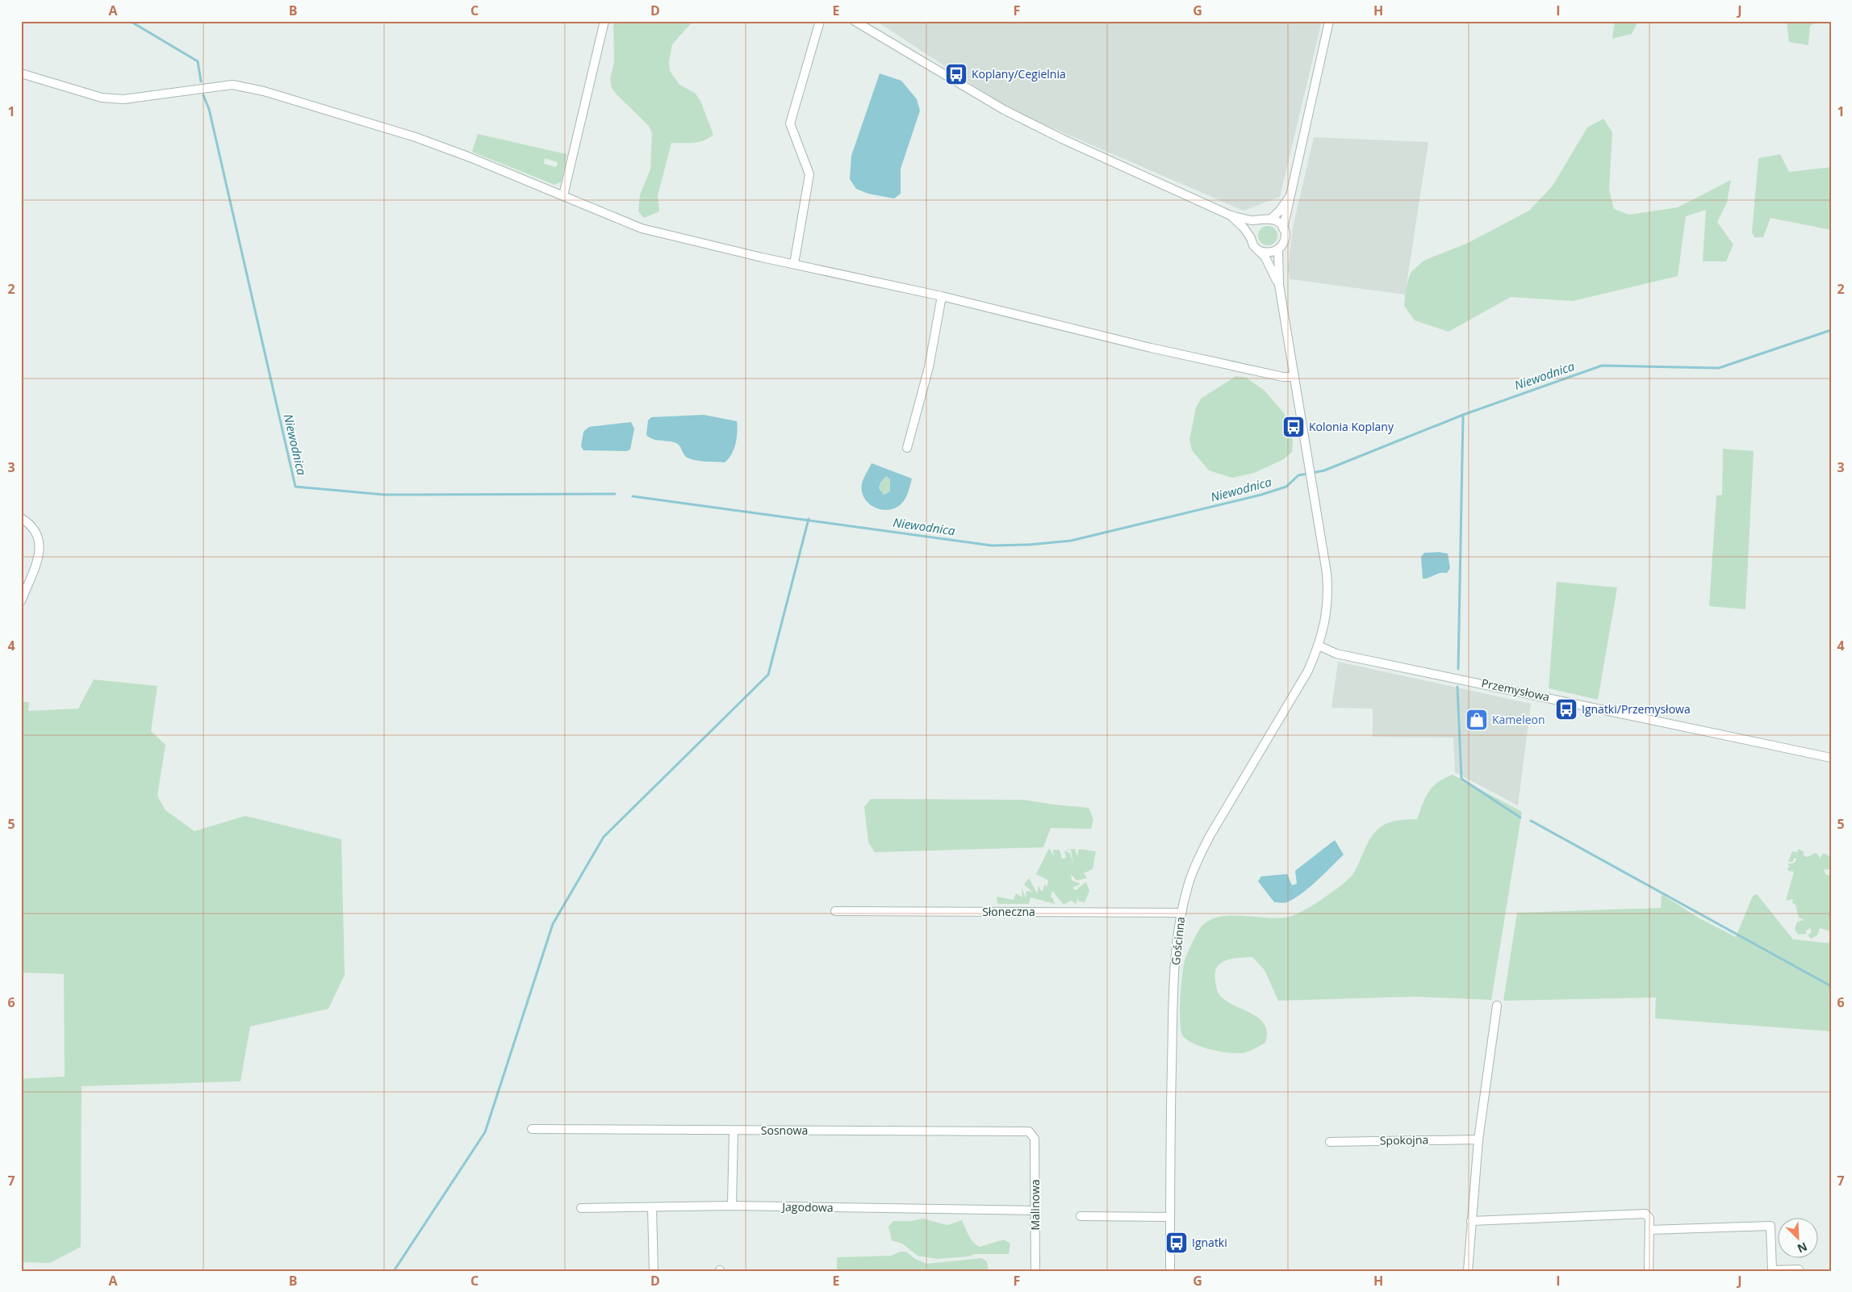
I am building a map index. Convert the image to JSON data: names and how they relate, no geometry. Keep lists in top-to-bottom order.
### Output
{
  "streets": {
    "street": [
      "Przemysłowa",
      "Słoneczna",
      "Gościnna",
      "Sosnowa",
      "Spokojna",
      "Malinowa",
      "Jagodowa"
    ]
  },
  "crossings": [
    ["Przemysłowa", "Gościnna"],
    ["Słoneczna", "Gościnna"],
    ["Sosnowa", "Malinowa"],
    ["Malinowa", "Jagodowa"]
  ],
  "water": ["Niewodnica"],
  "places": {
    "bus stop": [
      "Koplany/Cegielnia",
      "Kolonia Koplany",
      "Ignatki/Przemysłowa",
      "Ignatki"
    ],
    "shop": ["Kameleon"]
  },
  "north": "bottom right",
  "grid": {
    "columns": [
      "A",
      "B",
      "C",
      "D",
      "E",
      "F",
      "G",
      "H",
      "I",
      "J"
    ],
    "rows": [
      "1",
      "2",
      "3",
      "4",
      "5",
      "6",
      "7"
    ]
  }
}
